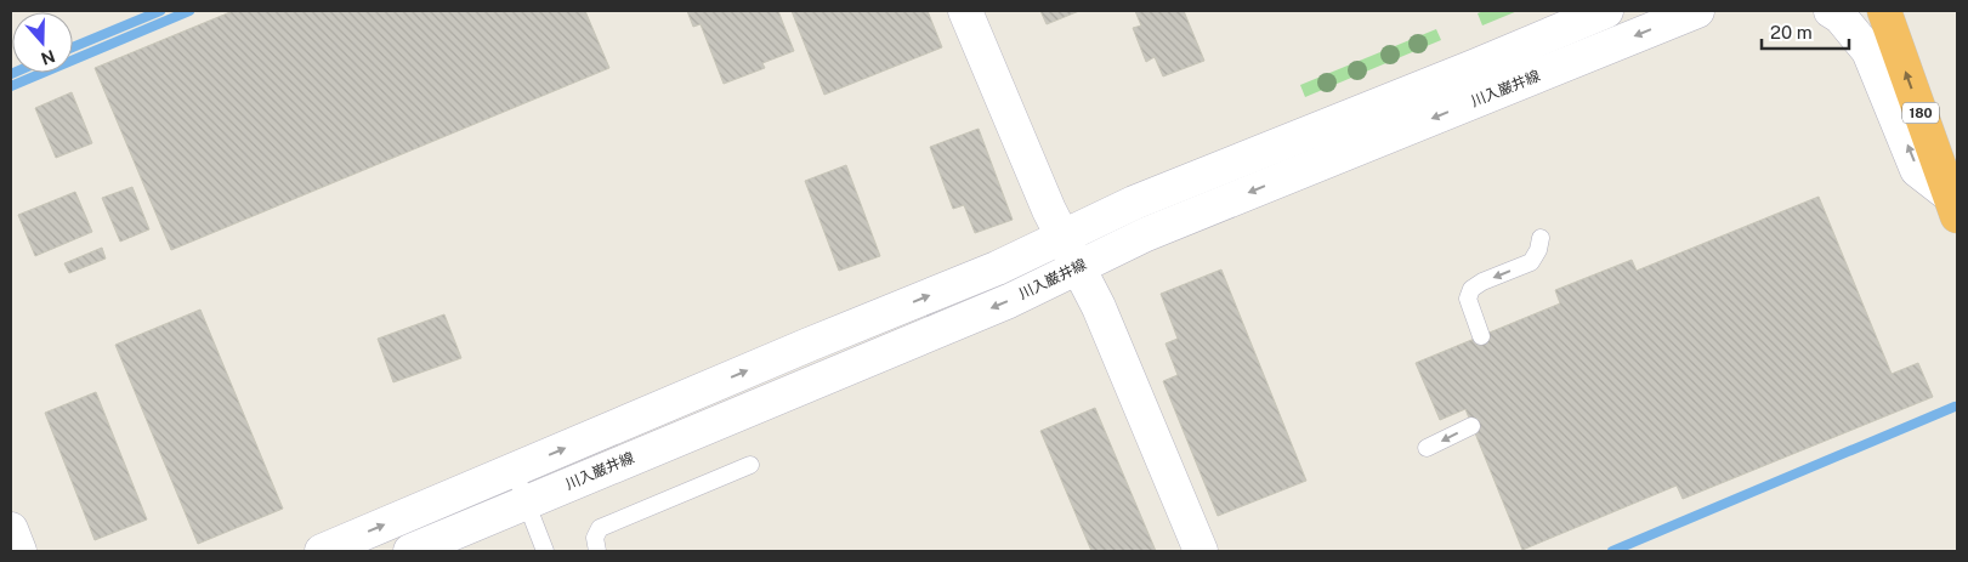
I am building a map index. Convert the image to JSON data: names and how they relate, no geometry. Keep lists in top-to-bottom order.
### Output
{
  "streets": {
    "highway": ["180"],
    "main road": ["川入巌井線"]
  },
  "scale_bar": "20 m",
  "north": "bottom"
}
